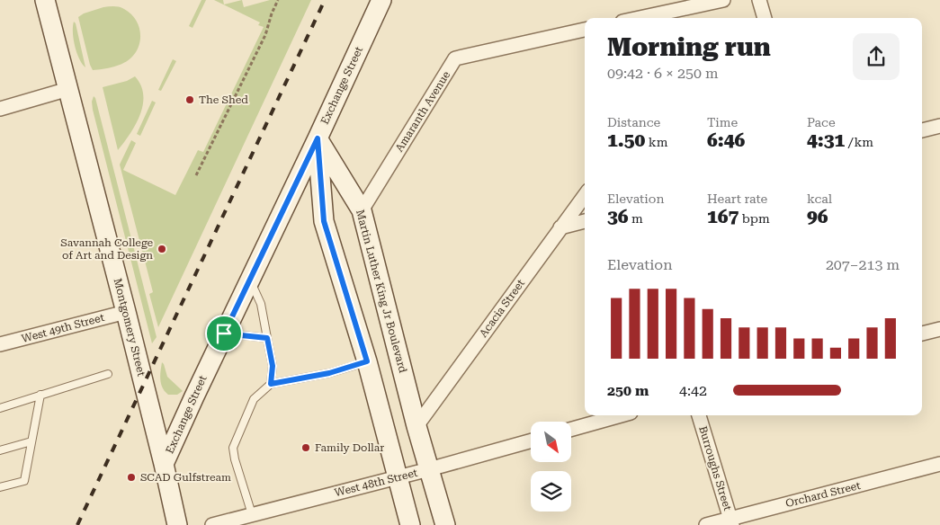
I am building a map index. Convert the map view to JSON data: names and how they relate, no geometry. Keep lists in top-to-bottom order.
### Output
{
  "streets": {
    "main road": ["Exchange Street", "Martin Luther King Jr Boulevard", "Montgomery Street"],
    "street": [
      "Amaranth Avenue",
      "Acacia Street",
      "West 49th Street",
      "Burroughs Street",
      "West 48th Street",
      "Orchard Street"
    ]
  },
  "crossings": [
    ["Exchange Street", "Martin Luther King Jr Boulevard"],
    ["Exchange Street", "Montgomery Street"],
    ["Amaranth Avenue", "Martin Luther King Jr Boulevard"],
    ["Martin Luther King Jr Boulevard", "Acacia Street"],
    ["Martin Luther King Jr Boulevard", "West 48th Street"],
    ["Montgomery Street", "West 49th Street"],
    ["Burroughs Street", "Orchard Street"]
  ],
  "places": [
    "The Shed",
    "Savannah College of Art and Design",
    "Family Dollar",
    "SCAD Gulfstream"
  ],
  "north": "bottom right",
  "page": {
    "heading": ["Morning run", "09:42 · 6 × 250 m"],
    "stats": [
      ["Distance", "1.50 km"],
      ["Time", "6:46"],
      ["Pace", "4:31 /km"],
      ["Elevation", "36 m"],
      ["Heart rate", "167 bpm"],
      ["kcal", "96"]
    ],
    "chart": ["Elevation", "207–213 m"],
    "list": [
      {
        "name": "250 m",
        "note": "4:42"
      }
    ]
  }
}
